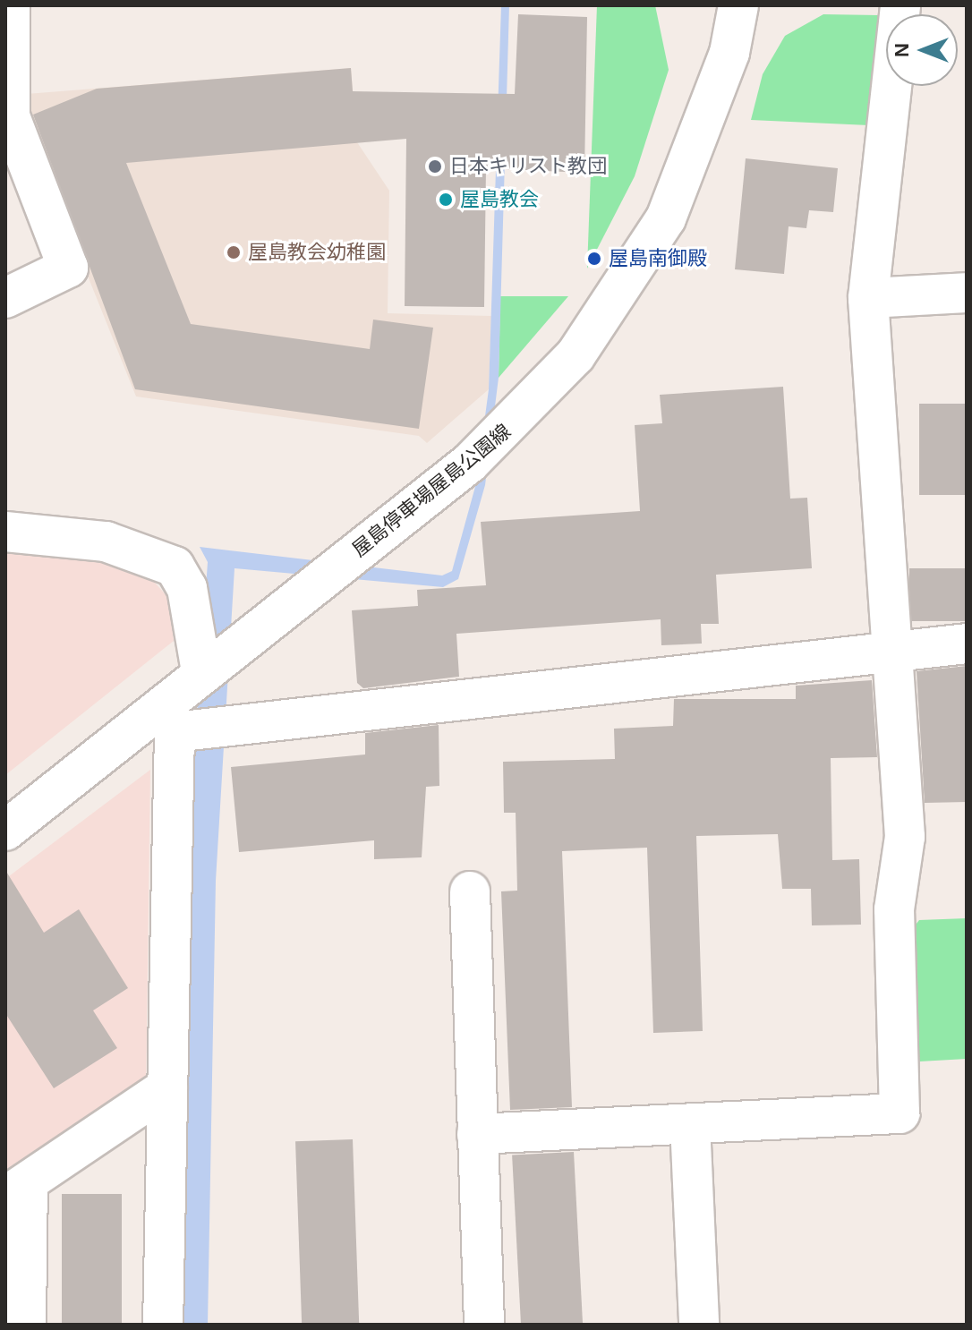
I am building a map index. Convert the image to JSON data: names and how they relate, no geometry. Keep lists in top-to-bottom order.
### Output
{
  "streets": {
    "street": ["屋島停車場屋島公園線"]
  },
  "places": [
    "日本キリスト教団",
    "屋島教会",
    "屋島教会幼稚園",
    "屋島南御殿"
  ],
  "north": "left"
}
